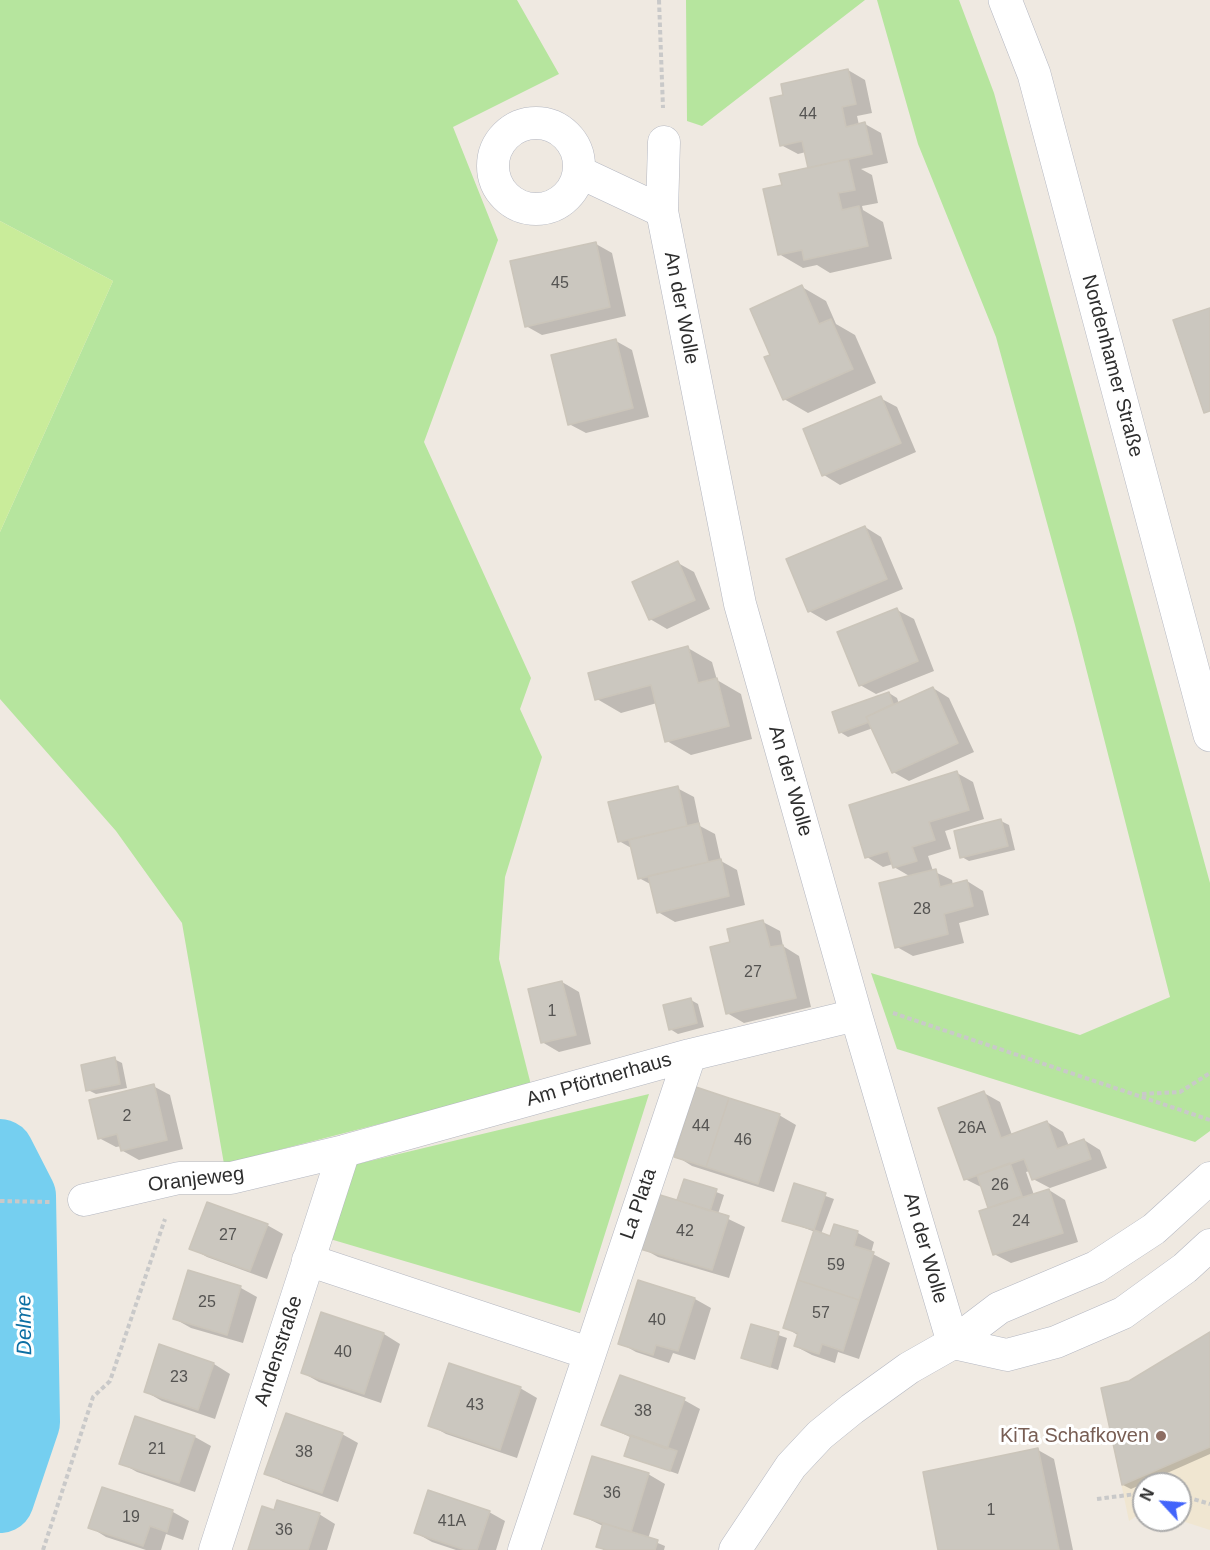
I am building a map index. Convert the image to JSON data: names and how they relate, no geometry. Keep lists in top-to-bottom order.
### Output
{
  "streets": {
    "street": [
      "An der Wolle",
      "Nordenhamer Straße",
      "Am Pförtnerhaus",
      "Oranjeweg",
      "La Plata",
      "Andenstraße"
    ]
  },
  "crossings": [
    ["An der Wolle", "Am Pförtnerhaus"],
    ["Am Pförtnerhaus", "Oranjeweg"],
    ["Am Pförtnerhaus", "La Plata"],
    ["Am Pförtnerhaus", "Andenstraße"],
    ["Oranjeweg", "Andenstraße"]
  ],
  "water": ["Delme"],
  "places": ["KiTa Schafkoven"],
  "house_numbers": [
    "44",
    "45",
    "28",
    "27",
    "1",
    "2",
    "44",
    "26A",
    "46",
    "26",
    "24",
    "42",
    "27",
    "59",
    "25",
    "57",
    "40",
    "40",
    "23",
    "43",
    "38",
    "21",
    "38",
    "36",
    "1",
    "19",
    "41A",
    "36"
  ],
  "north": "top left"
}
